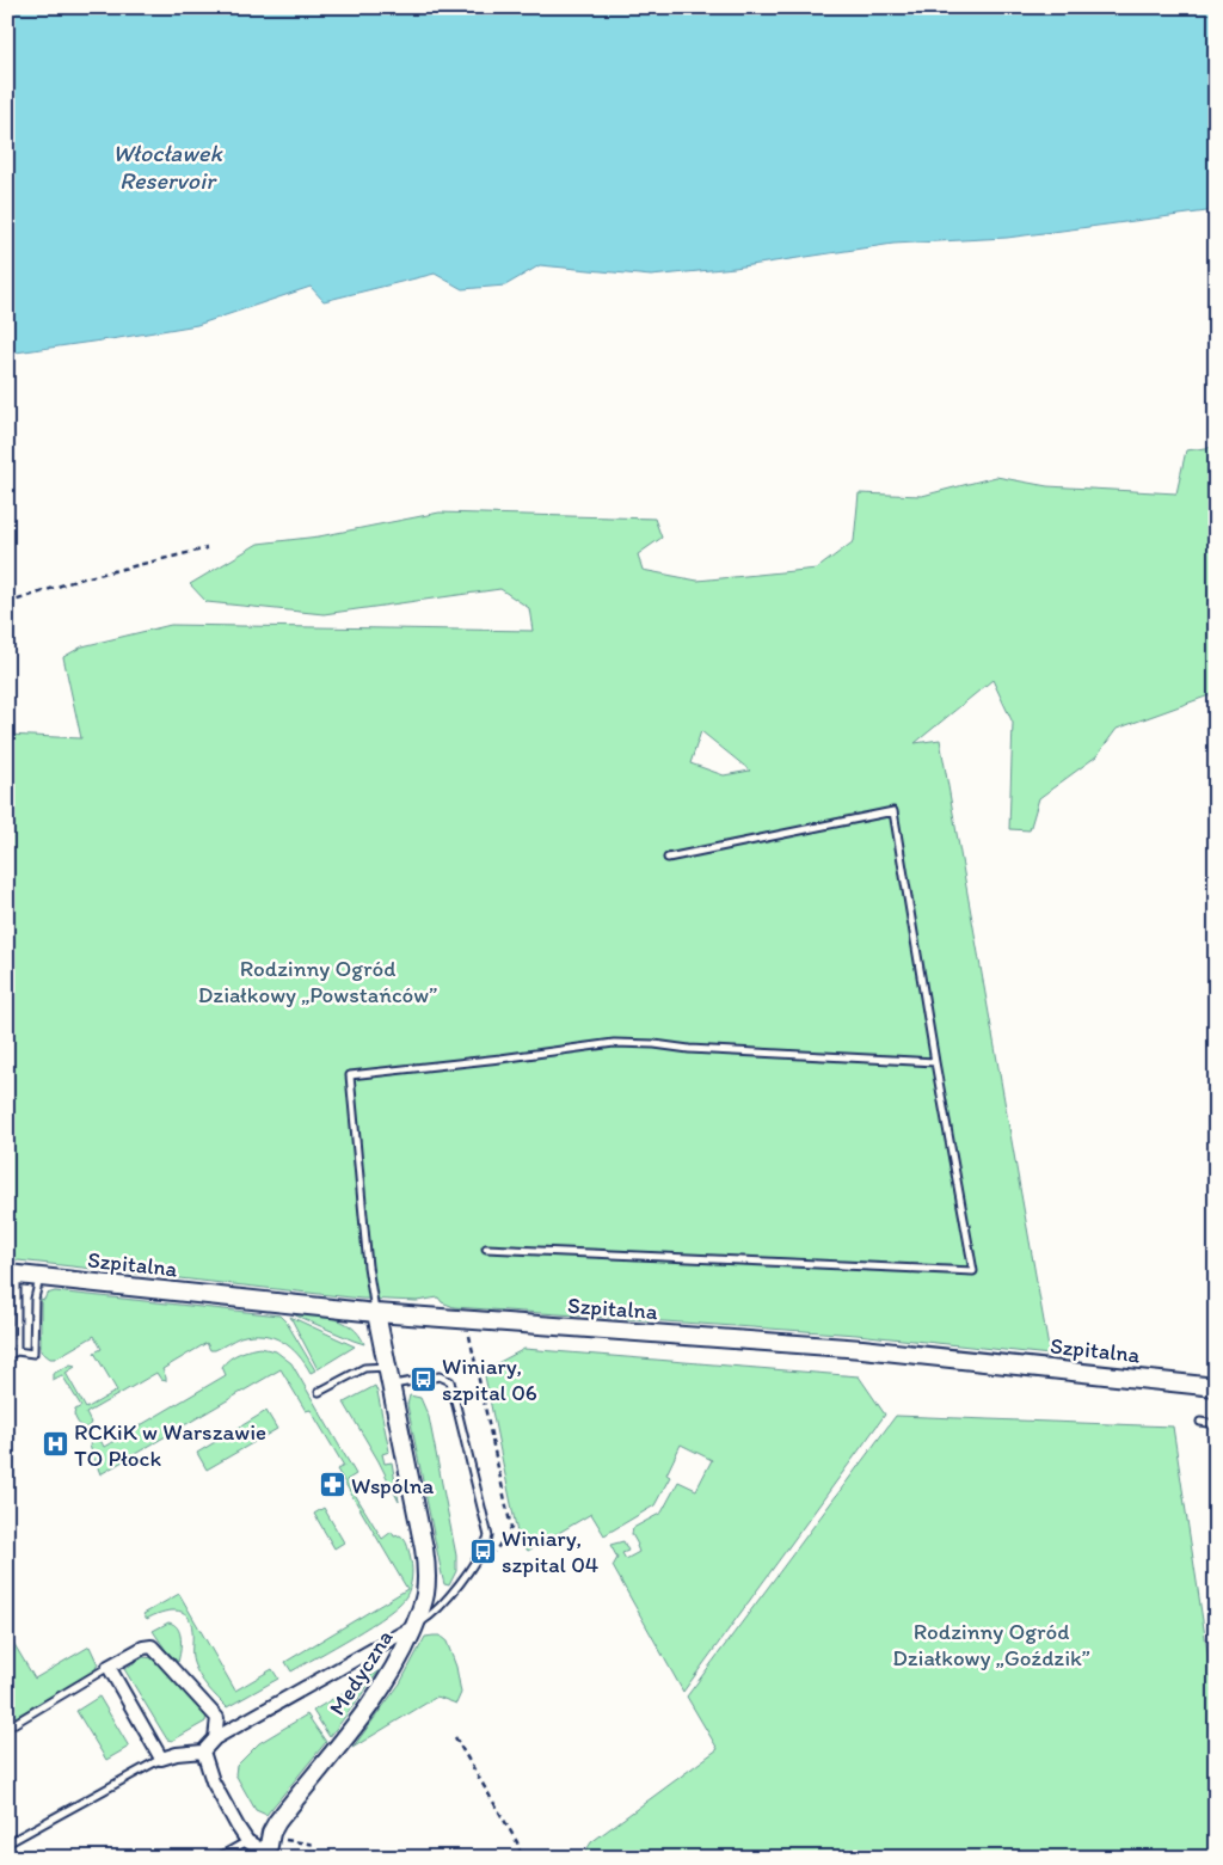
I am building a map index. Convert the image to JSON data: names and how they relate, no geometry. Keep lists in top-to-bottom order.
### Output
{
  "streets": {
    "street": ["Szpitalna", "Medyczna"]
  },
  "crossings": [
    ["Szpitalna", "Medyczna"]
  ],
  "water": ["Włocławek Reservoir"],
  "parks": ["Rodzinny Ogród Działkowy „Powstańców”", "Rodzinny Ogród Działkowy „Goździk”"],
  "places": {
    "bus stop": ["Winiary, szpital 06", "Winiary, szpital 04"],
    "hospital": ["RCKiK w Warszawie TO Płock"],
    "pharmacy": ["Wspólna"]
  }
}
